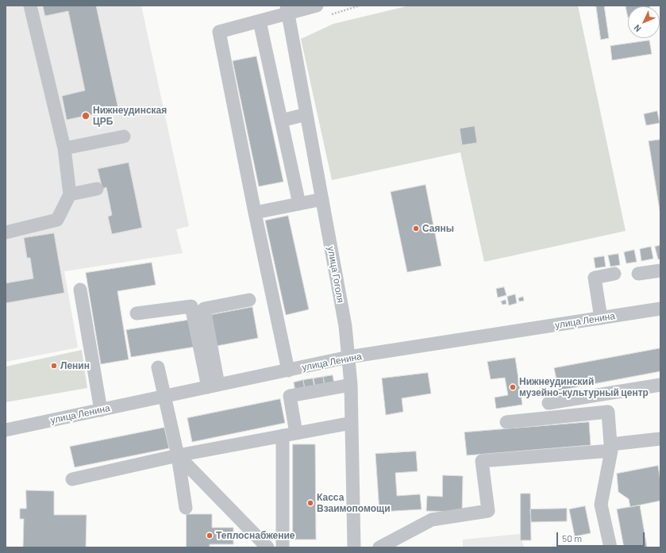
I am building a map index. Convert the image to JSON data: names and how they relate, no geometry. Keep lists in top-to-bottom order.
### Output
{
  "streets": {
    "street": ["улица Гоголя", "улица Ленина"]
  },
  "crossings": [
    ["улица Гоголя", "улица Ленина"]
  ],
  "places": [
    "Нижнеудинская ЦРБ",
    "Саяны",
    "Ленин",
    "Нижнеудинский музейно-культурный центр",
    "Касса Взаимопомощи",
    "Теплоснабжение"
  ],
  "scale_bar": "50 m",
  "north": "bottom left"
}
